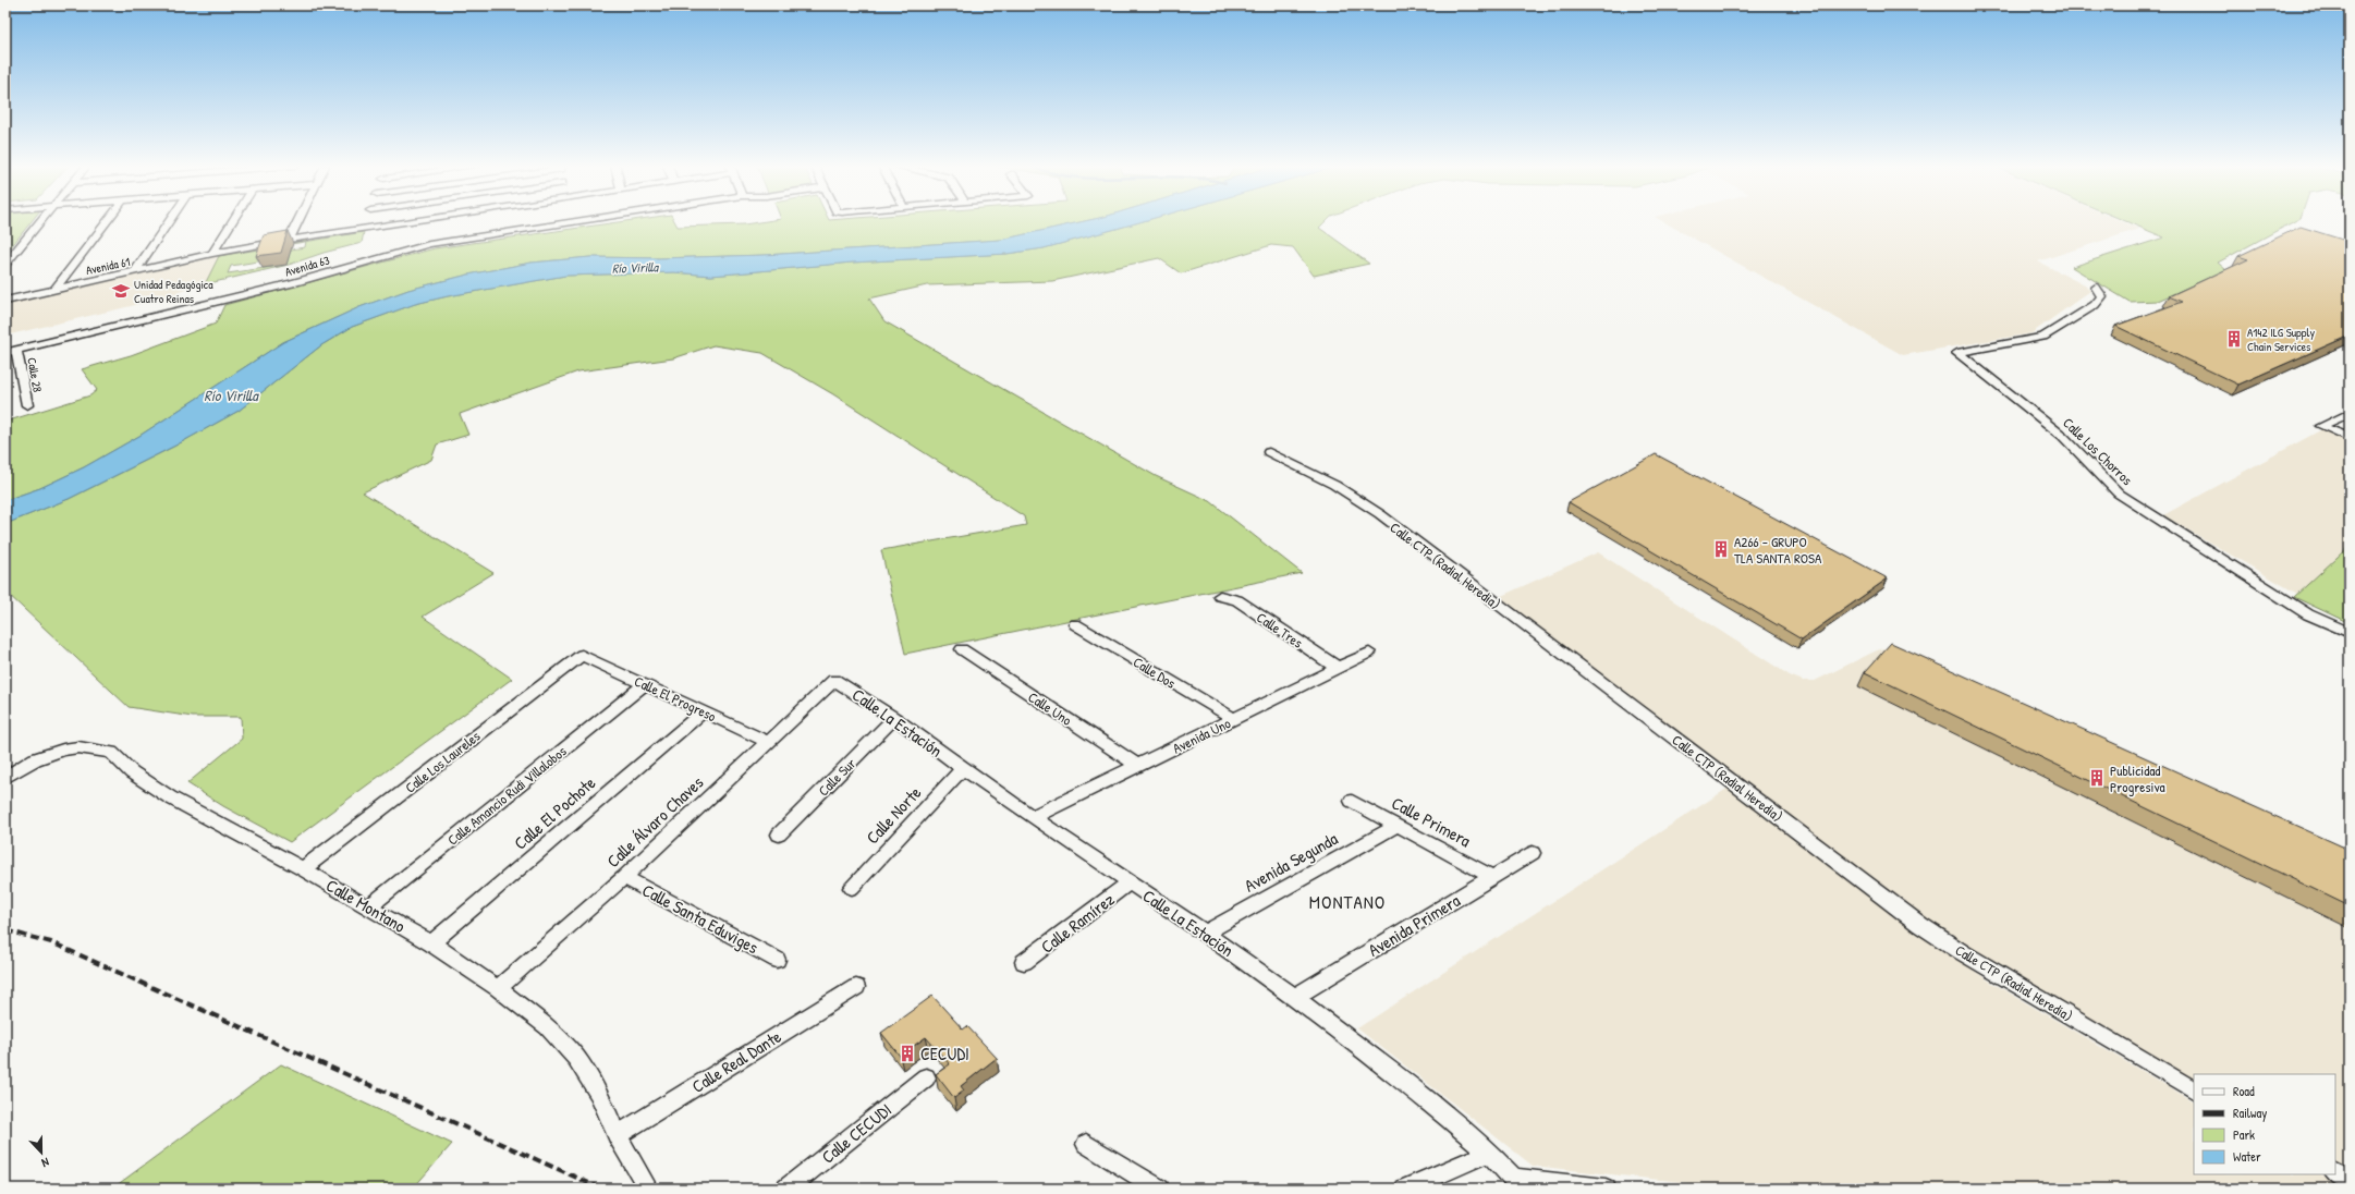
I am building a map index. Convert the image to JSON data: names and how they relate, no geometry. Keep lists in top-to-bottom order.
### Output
{
  "streets": {
    "street": [
      "Avenida 61",
      "Avenida 63",
      "Calle 28",
      "Calle Los Chorros",
      "Calle CTP (Radial Heredia)",
      "Calle Tres",
      "Calle Dos",
      "Calle El Progreso",
      "Calle Uno",
      "Calle La Estación",
      "Avenida Uno",
      "Calle Los Laureles",
      "Calle Sur",
      "Calle Amancio Rudi Villalobos",
      "Calle El Pochote",
      "Calle Norte",
      "Calle Álvaro Chaves",
      "Calle Primera",
      "Avenida Segunda",
      "Calle Montano",
      "Calle Santa Eduviges",
      "Calle Ramírez",
      "Avenida Primera",
      "Calle Real Dante",
      "Calle CECUDI"
    ]
  },
  "crossings": [
    ["Avenida 63", "Calle 28"],
    ["Calle Tres", "Avenida Uno"],
    ["Calle Dos", "Avenida Uno"],
    ["Calle El Progreso", "Calle Los Laureles"],
    ["Calle El Progreso", "Calle Amancio Rudi Villalobos"],
    ["Calle El Progreso", "Calle El Pochote"],
    ["Calle El Progreso", "Calle Álvaro Chaves"],
    ["Calle Uno", "Avenida Uno"],
    ["Calle La Estación", "Avenida Uno"],
    ["Calle La Estación", "Calle Sur"],
    ["Calle La Estación", "Calle Norte"],
    ["Calle La Estación", "Calle Álvaro Chaves"],
    ["Calle La Estación", "Avenida Segunda"],
    ["Calle La Estación", "Calle Ramírez"],
    ["Calle La Estación", "Avenida Primera"],
    ["Calle Los Laureles", "Calle Montano"],
    ["Calle Amancio Rudi Villalobos", "Calle Montano"],
    ["Calle El Pochote", "Calle Montano"],
    ["Calle Álvaro Chaves", "Calle Montano"],
    ["Calle Álvaro Chaves", "Calle Santa Eduviges"],
    ["Calle Primera", "Avenida Segunda"],
    ["Calle Primera", "Avenida Primera"],
    ["Calle Montano", "Calle Real Dante"]
  ],
  "districts": ["MONTANO"],
  "water": ["Río Virilla"],
  "places": {
    "school or university": ["Unidad Pedagógica Cuatro Reinas"],
    "building": [
      "A142 ILG Supply Chain Services",
      "A266 - GRUPO TLA SANTA ROSA",
      "Publicidad Progresiva",
      "CECUDI"
    ]
  },
  "legend": [
    "Road",
    "Railway",
    "Park",
    "Water"
  ],
  "north": "bottom"
}
